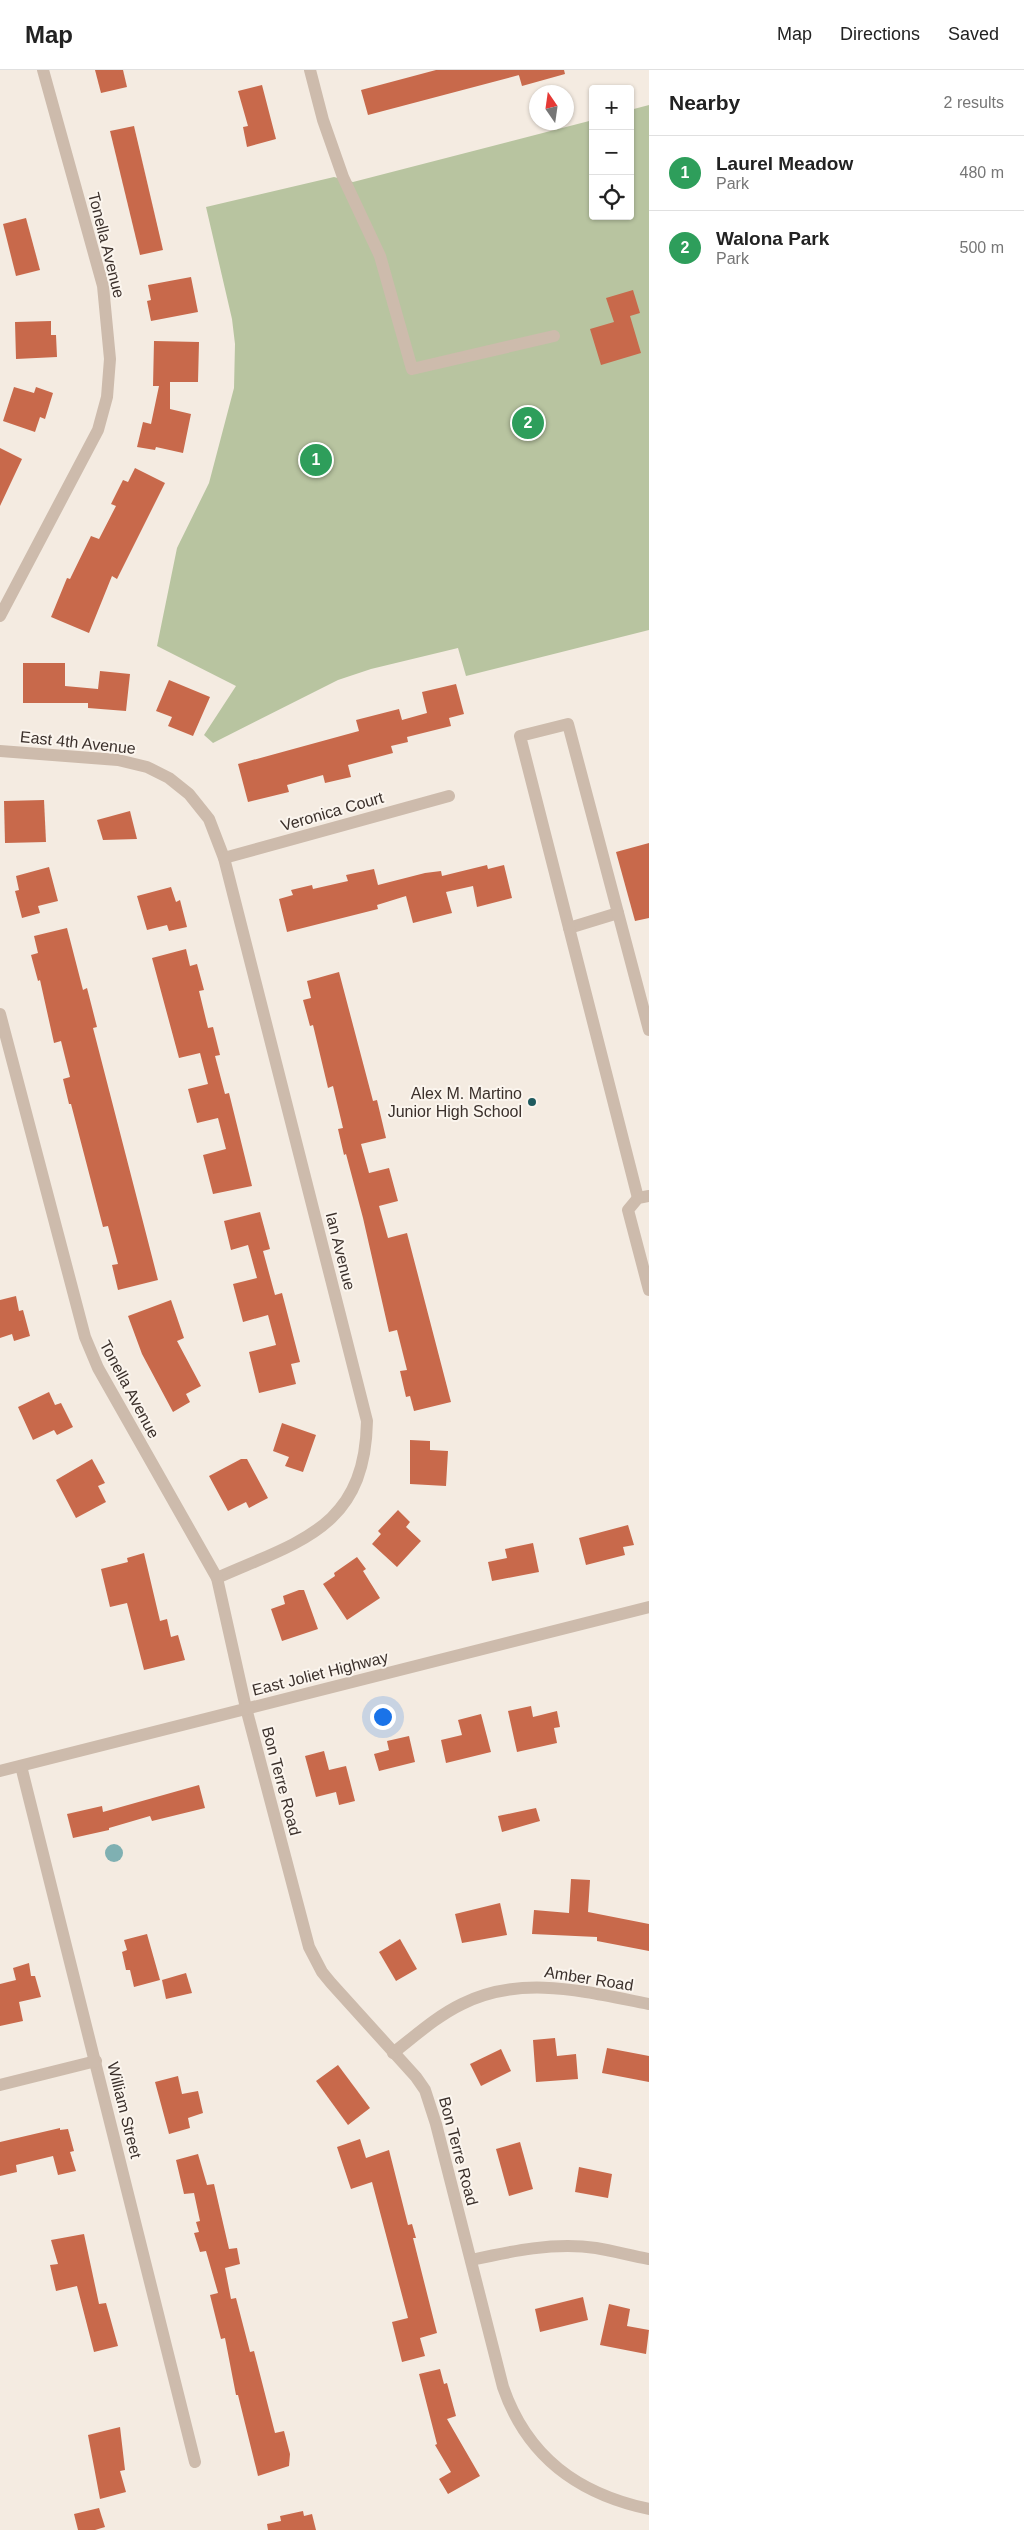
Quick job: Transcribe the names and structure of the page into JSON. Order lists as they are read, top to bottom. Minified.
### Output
{"streets":{"street":["Tonella Avenue","East 4th Avenue","Veronica Court","Ian Avenue","East Joliet Highway","Bon Terre Road","Amber Road","William Street"]},"crossings":[["Tonella Avenue","Ian Avenue"],["Tonella Avenue","East Joliet Highway"],["Tonella Avenue","Bon Terre Road"],["East 4th Avenue","Veronica Court"],["East 4th Avenue","Ian Avenue"],["Veronica Court","Ian Avenue"],["East Joliet Highway","Bon Terre Road"],["East Joliet Highway","William Street"],["Bon Terre Road","Amber Road"]],"places":["Alex M. Martino Junior High School"],"north":"top","page":{"header":"Map","nav":["Map","Directions","Saved"],"heading":["Nearby","2 results"],"map_buttons":["+","−"],"list":[{"mark":"1","name":"Laurel Meadow","note":"Park","value":"480 m"},{"mark":"2","name":"Walona Park","note":"Park","value":"500 m"}],"pins":["2","1"]}}
